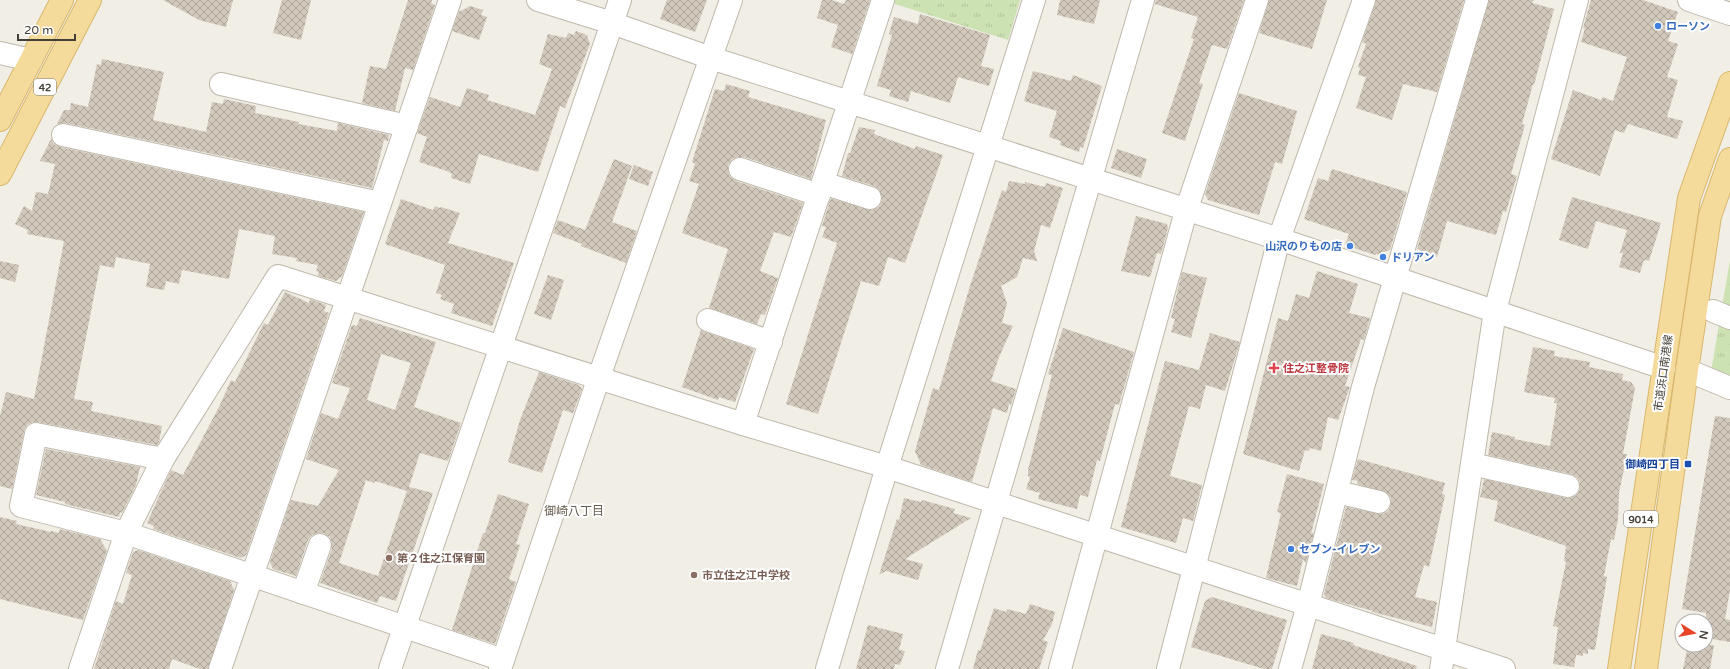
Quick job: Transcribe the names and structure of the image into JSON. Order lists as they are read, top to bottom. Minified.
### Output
{"streets":{"main road":["42","市道浜口南港線","9014"]},"districts":["御崎八丁目"],"places":{"other":["ローソン","山沢のりもの店","ドリアン","セブン-イレブン","第２住之江保育園","市立住之江中学校"],"health":["住之江整骨院"],"transit":["御崎四丁目"]},"scale_bar":"20 m","north":"right"}
